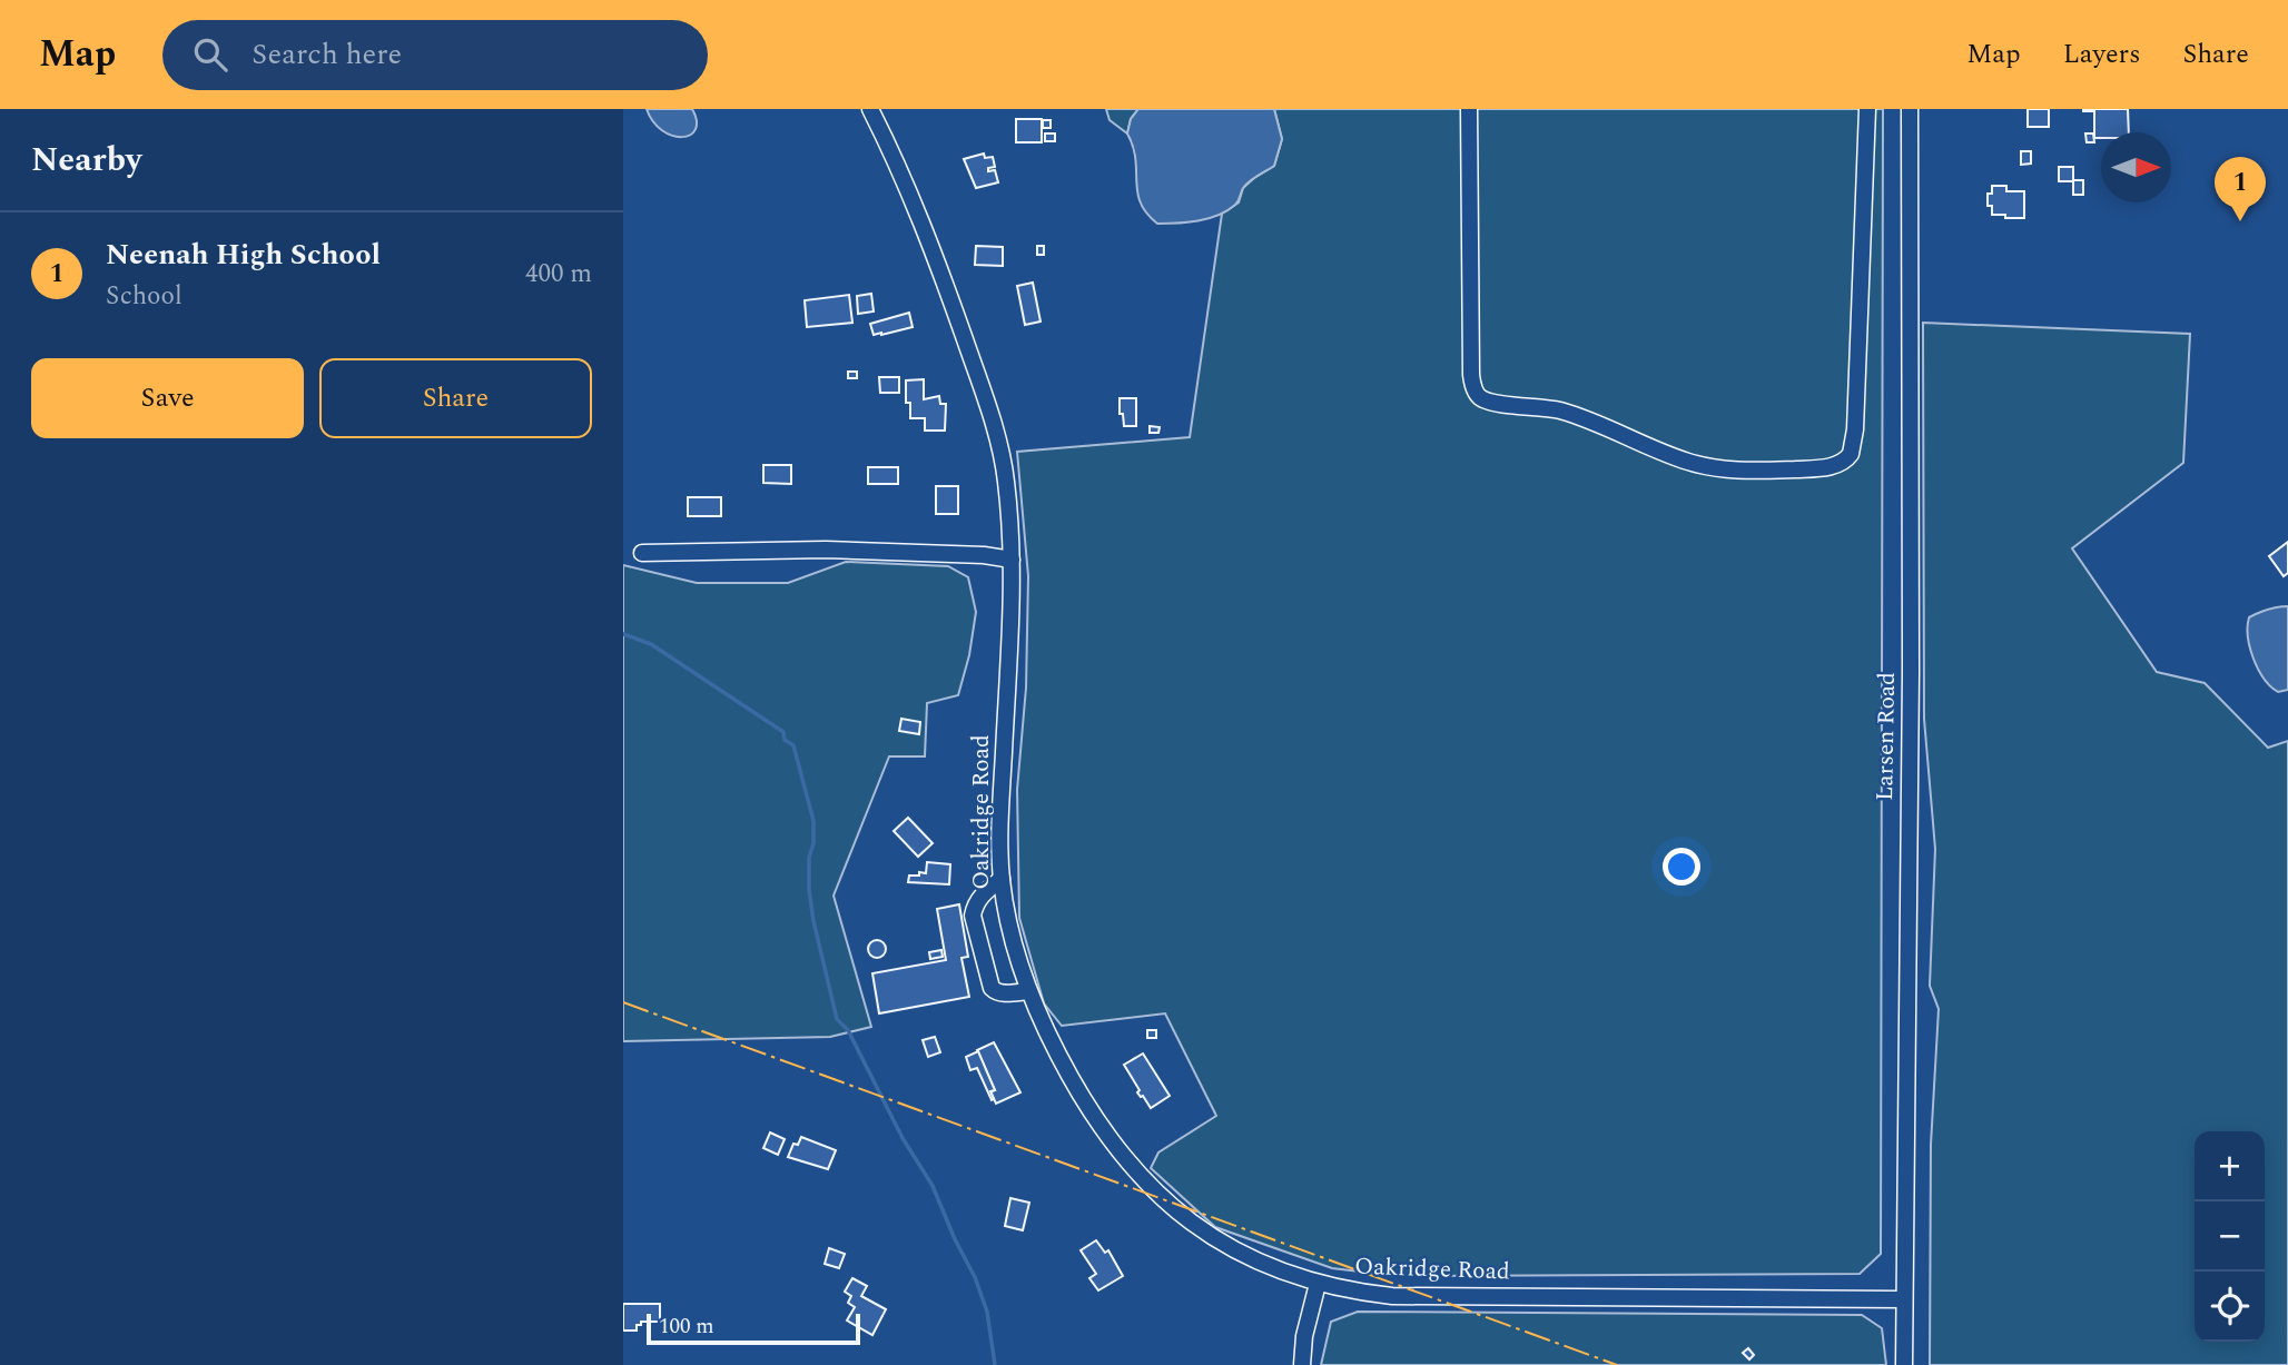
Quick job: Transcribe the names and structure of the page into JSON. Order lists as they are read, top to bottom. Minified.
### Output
{"streets":{"street":["Larsen Road","Oakridge Road"]},"crossings":[["Larsen Road","Oakridge Road"]],"scale_bar":"100 m","north":"right","page":{"header":"Map","search":"Search here","nav":["Map","Layers","Share"],"heading":"Nearby","pins":"1","list":[{"mark":"1","name":"Neenah High School","note":"School","value":"400 m"}],"buttons":["Save","Share"],"map_buttons":["+","−"],"scale":"100 m"}}
